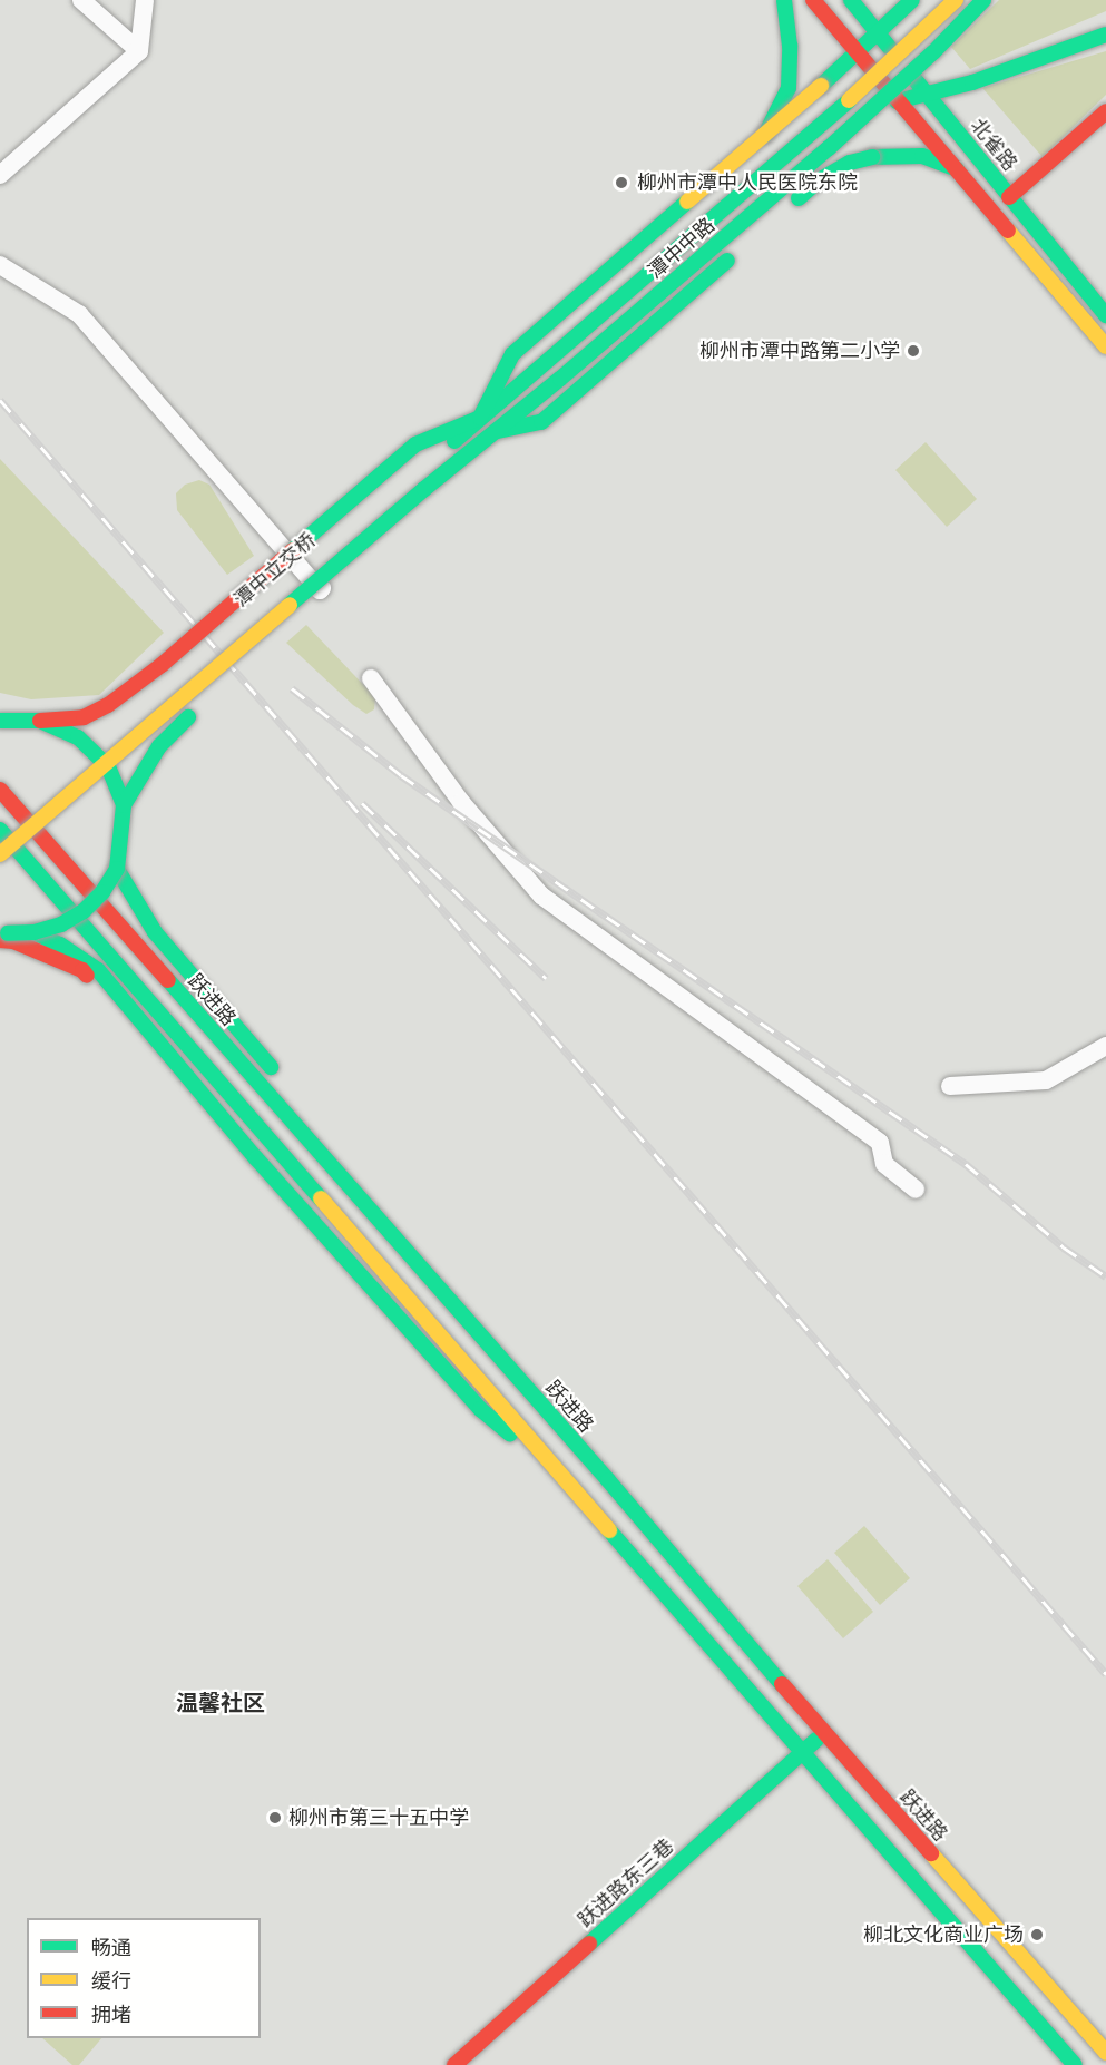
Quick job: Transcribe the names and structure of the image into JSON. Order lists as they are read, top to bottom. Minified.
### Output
{"streets":{"main road":["北雀路","潭中中路","潭中立交桥","跃进路","跃进路东三巷"]},"crossings":[["潭中中路","潭中立交桥"],["跃进路","跃进路东三巷"]],"districts":["温馨社区"],"places":["柳州市潭中人民医院东院","柳州市潭中路第二小学","柳州市第三十五中学","柳北文化商业广场"],"legend":["畅通","缓行","拥堵"]}
